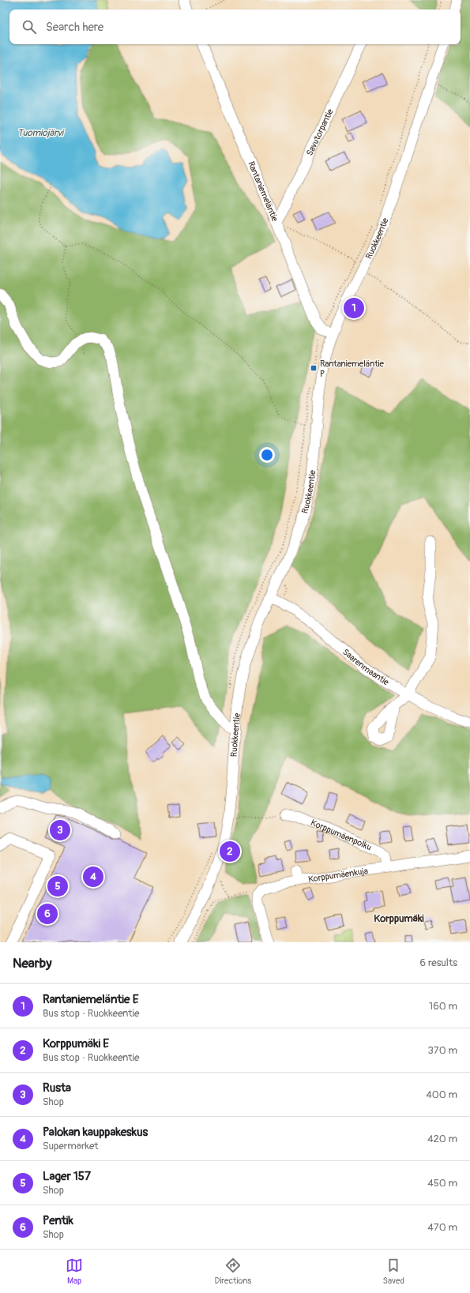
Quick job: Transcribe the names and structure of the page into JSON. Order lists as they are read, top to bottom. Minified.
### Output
{"streets":{"street":["Savutorpantie","Rantaniemeläntie","Ruokkeentie","Saarenmaantie","Korppumäenpolku","Korppumäenkuja"]},"crossings":[["Savutorpantie","Rantaniemeläntie"],["Ruokkeentie","Saarenmaantie"],["Korppumäenpolku","Korppumäenkuja"]],"districts":["Korppumäki"],"water":["Tuomiojärvi"],"places":{"transit":["Rantaniemeläntie P"]},"page":{"search":"Search here","pins":["1","3","2","4","5","6"],"heading":["Nearby","6 results"],"list":[{"mark":"1","name":"Rantaniemeläntie E","note":"Bus stop · Ruokkeentie","value":"160 m"},{"mark":"2","name":"Korppumäki E","note":"Bus stop · Ruokkeentie","value":"370 m"},{"mark":"3","name":"Rusta","note":"Shop","value":"400 m"},{"mark":"4","name":"Palokan kauppakeskus","note":"Supermarket","value":"420 m"},{"mark":"5","name":"Lager 157","note":"Shop","value":"450 m"},{"mark":"6","name":"Pentik","note":"Shop","value":"470 m"}],"nav":["Map","Directions","Saved"]}}
